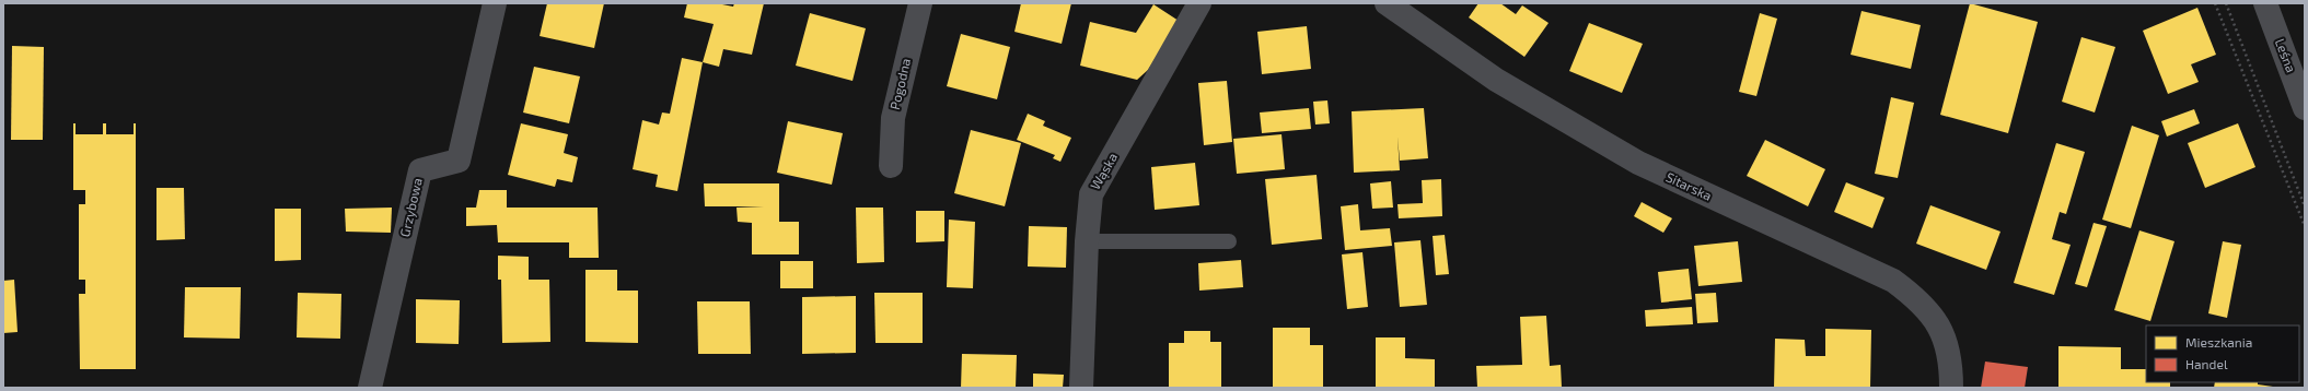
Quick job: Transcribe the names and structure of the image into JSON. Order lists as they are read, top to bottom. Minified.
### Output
{"streets":{"street":["Leśna","Pogodna","Wąska","Sitarska","Grzybowa"]},"legend":["Mieszkania","Handel"]}
